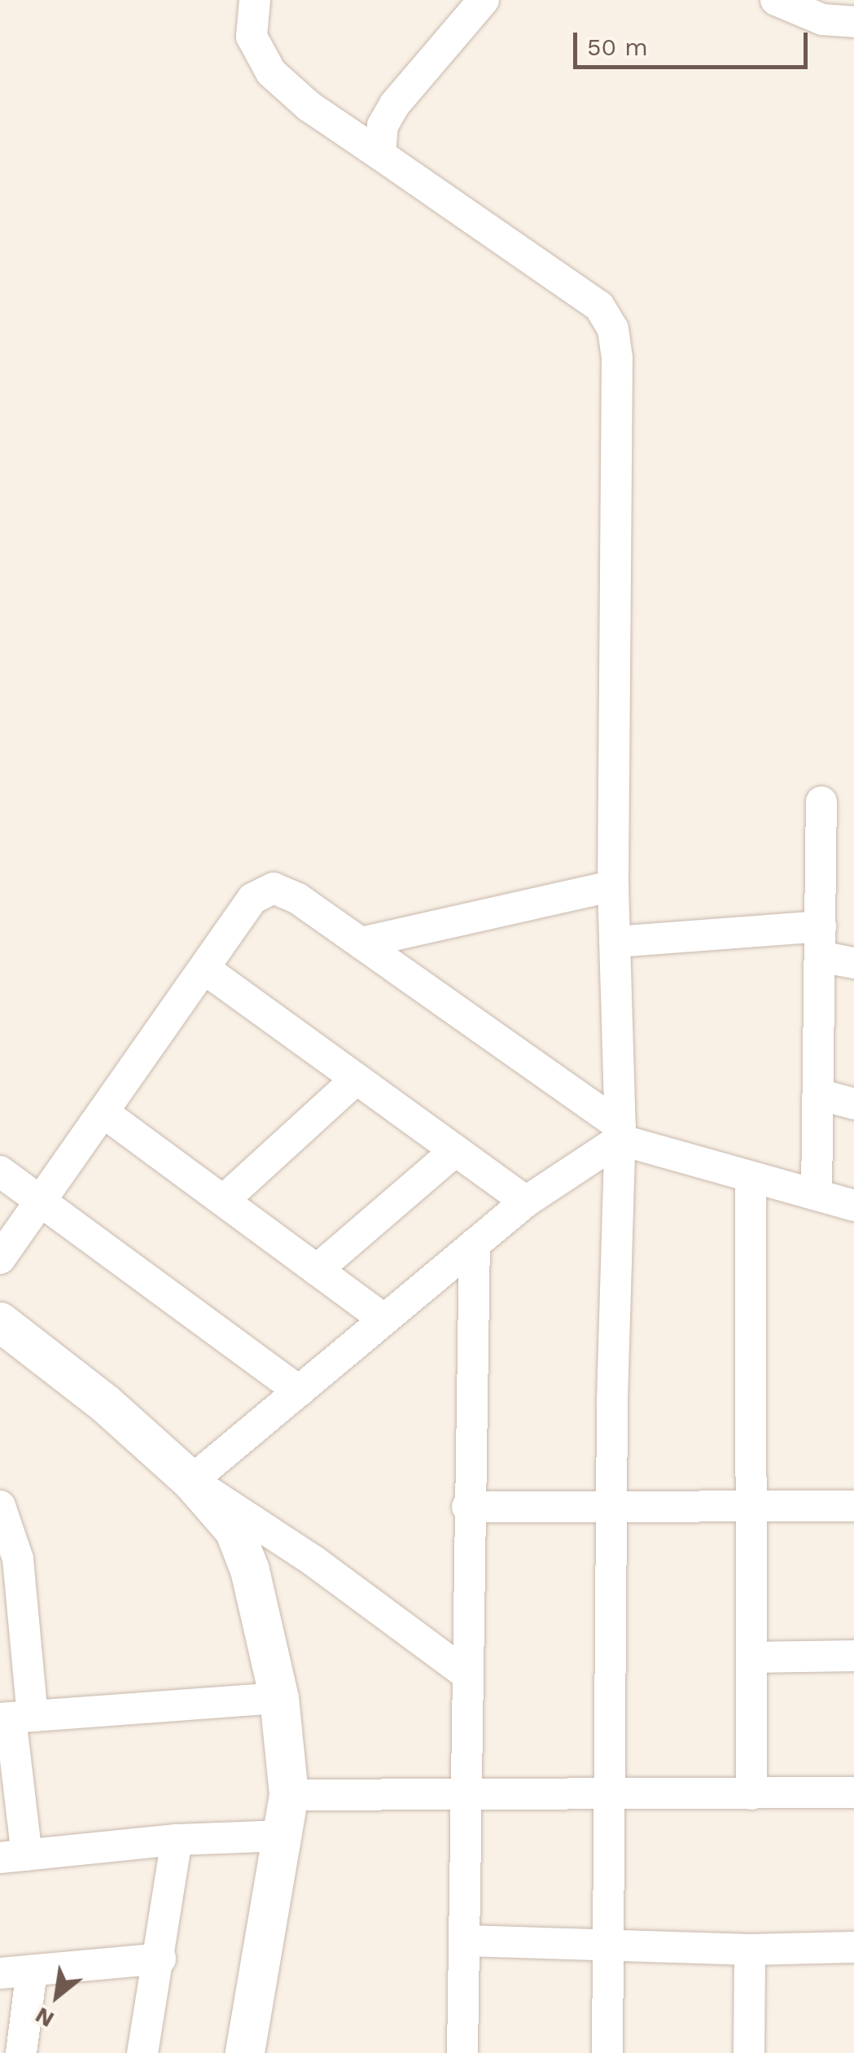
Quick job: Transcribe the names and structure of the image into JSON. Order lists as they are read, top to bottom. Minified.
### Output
{"scale_bar":"50 m","north":"bottom left"}
